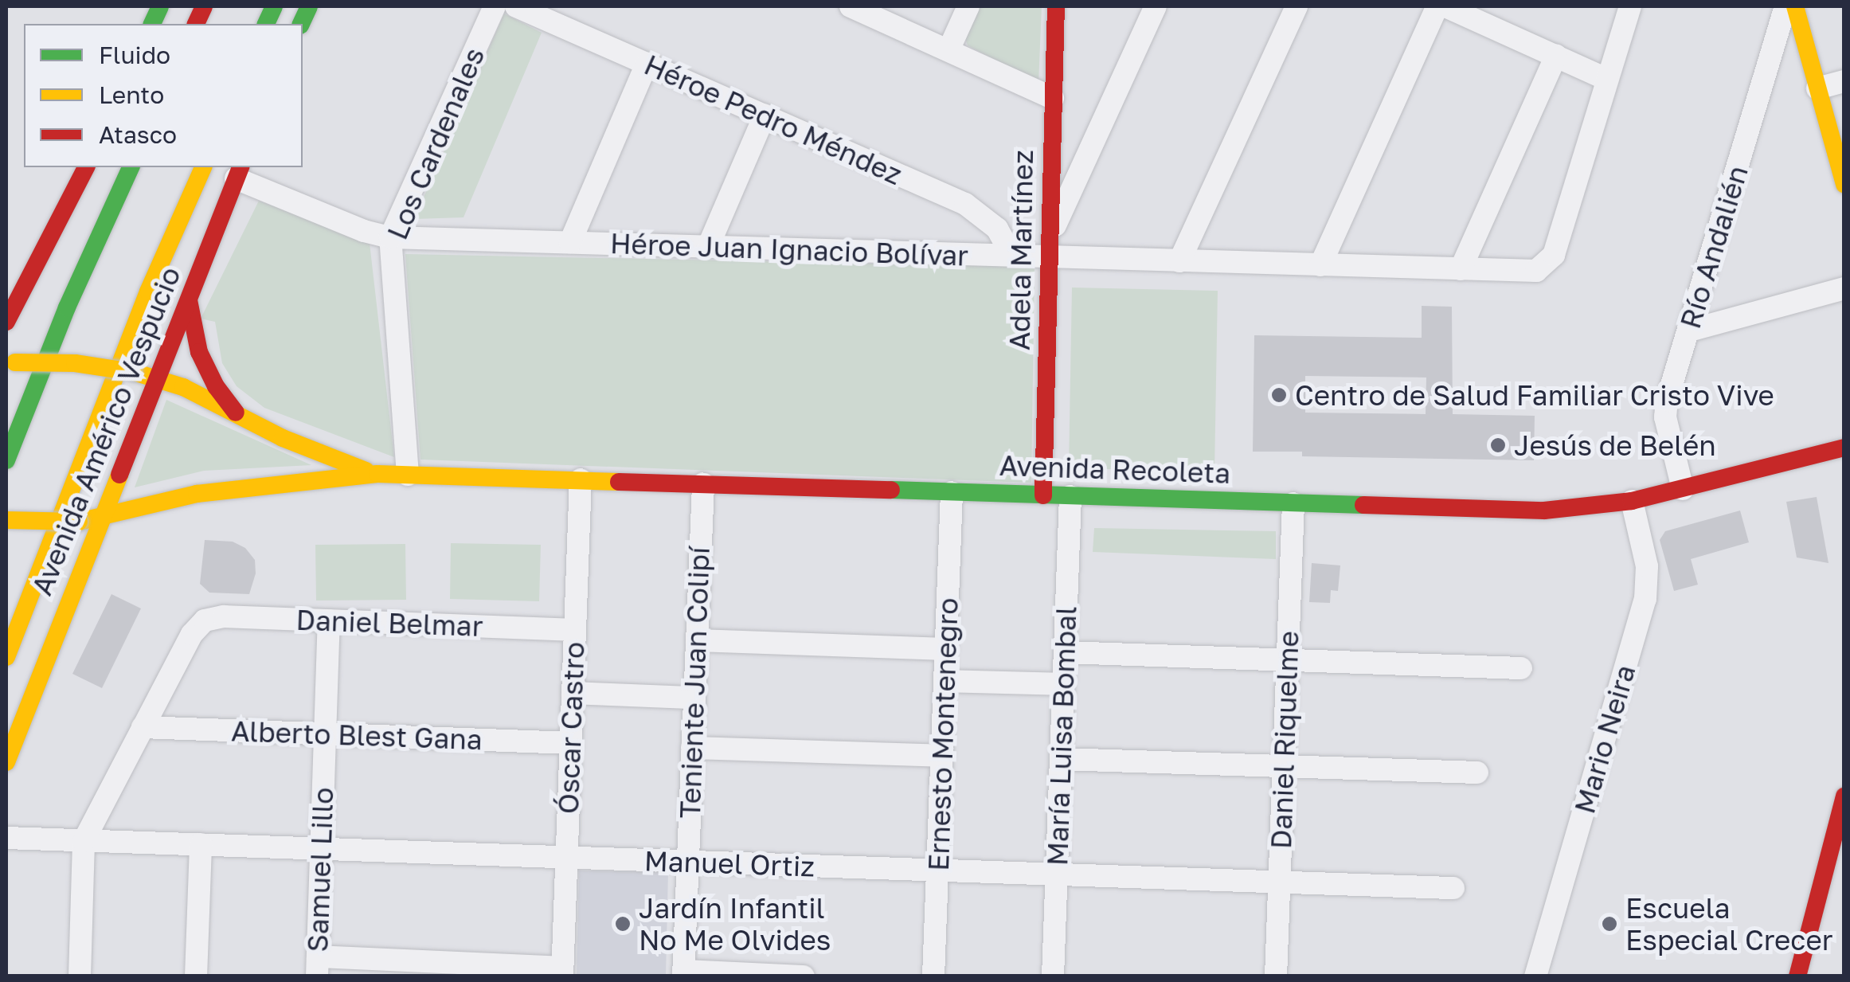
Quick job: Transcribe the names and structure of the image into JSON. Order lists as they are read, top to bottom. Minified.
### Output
{"streets":{"main road":["Adela Martínez","Avenida Américo Vespucio","Avenida Recoleta"],"street":["Héroe Pedro Méndez","Los Cardenales","Río Andalién","Héroe Juan Ignacio Bolívar","Daniel Belmar","Teniente Juan Colipí","Óscar Castro","Ernesto Montenegro","Alberto Blest Gana","María Luisa Bombal","Mario Neira","Daniel Riquelme","Manuel Ortiz","Samuel Lillo"]},"crossings":[["Héroe Pedro Méndez","Héroe Juan Ignacio Bolívar"],["Los Cardenales","Héroe Juan Ignacio Bolívar"],["Los Cardenales","Avenida Recoleta"],["Río Andalién","Avenida Recoleta"],["Héroe Juan Ignacio Bolívar","Adela Martínez"],["Héroe Juan Ignacio Bolívar","Avenida Américo Vespucio"],["Adela Martínez","Avenida Recoleta"],["Avenida Américo Vespucio","Avenida Recoleta"],["Avenida Recoleta","Teniente Juan Colipí"],["Avenida Recoleta","Óscar Castro"],["Avenida Recoleta","Ernesto Montenegro"],["Avenida Recoleta","María Luisa Bombal"],["Avenida Recoleta","Mario Neira"],["Avenida Recoleta","Daniel Riquelme"],["Daniel Belmar","Óscar Castro"],["Daniel Belmar","Alberto Blest Gana"],["Daniel Belmar","Samuel Lillo"],["Teniente Juan Colipí","Manuel Ortiz"],["Óscar Castro","Alberto Blest Gana"],["Óscar Castro","Manuel Ortiz"],["Ernesto Montenegro","Manuel Ortiz"],["Alberto Blest Gana","Samuel Lillo"],["María Luisa Bombal","Manuel Ortiz"],["Daniel Riquelme","Manuel Ortiz"],["Manuel Ortiz","Samuel Lillo"]],"places":["Centro de Salud Familiar Cristo Vive","Jesús de Belén","Jardín Infantil No Me Olvides","Escuela Especial Crecer"],"legend":["Fluido","Lento","Atasco"]}
